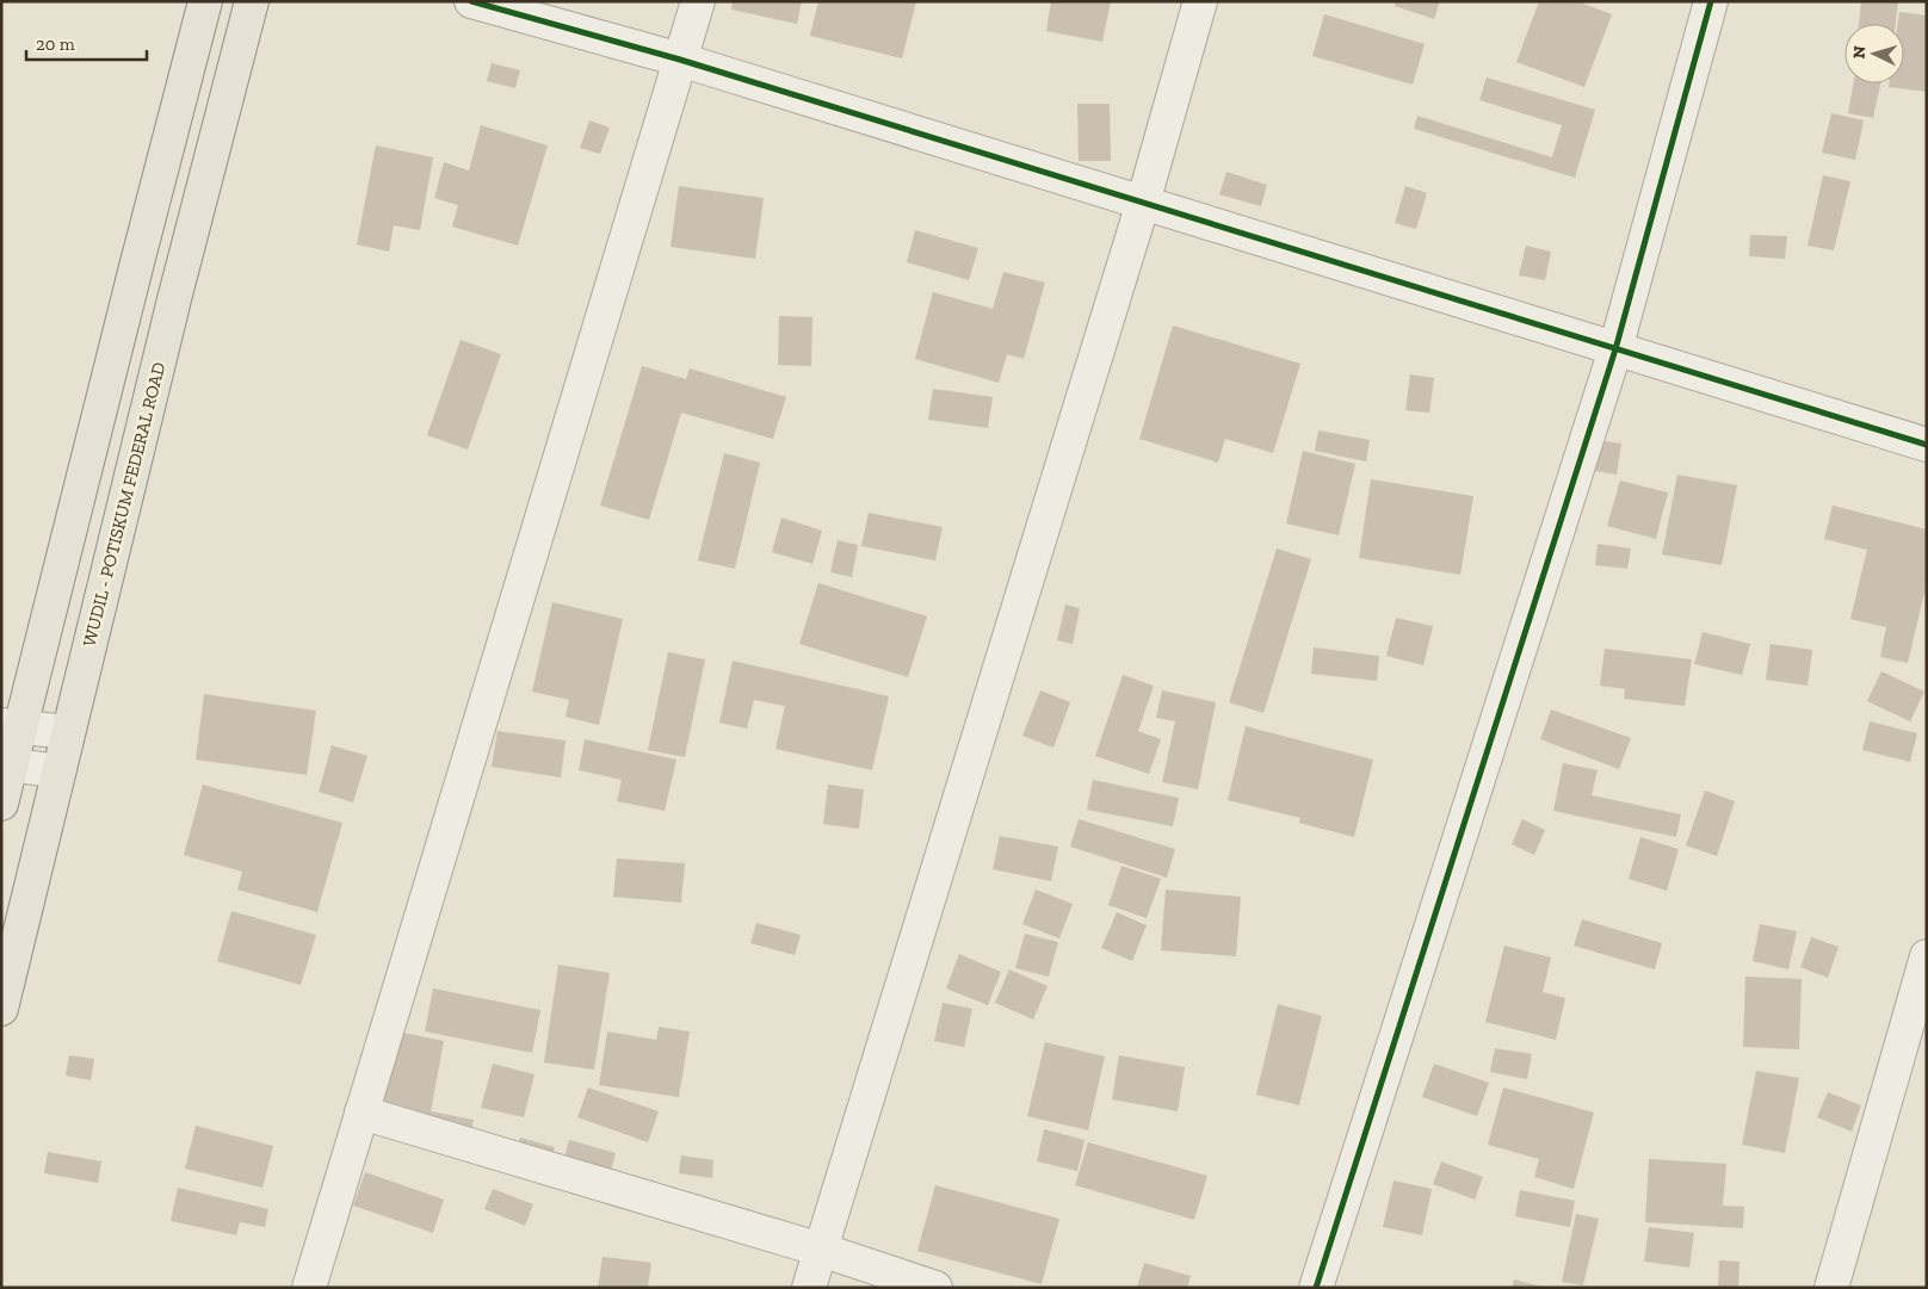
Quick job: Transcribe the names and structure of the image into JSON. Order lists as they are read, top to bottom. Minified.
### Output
{"streets":{"main road":["WUDIL - POTISKUM FEDERAL ROAD"]},"scale_bar":"20 m","north":"left"}
